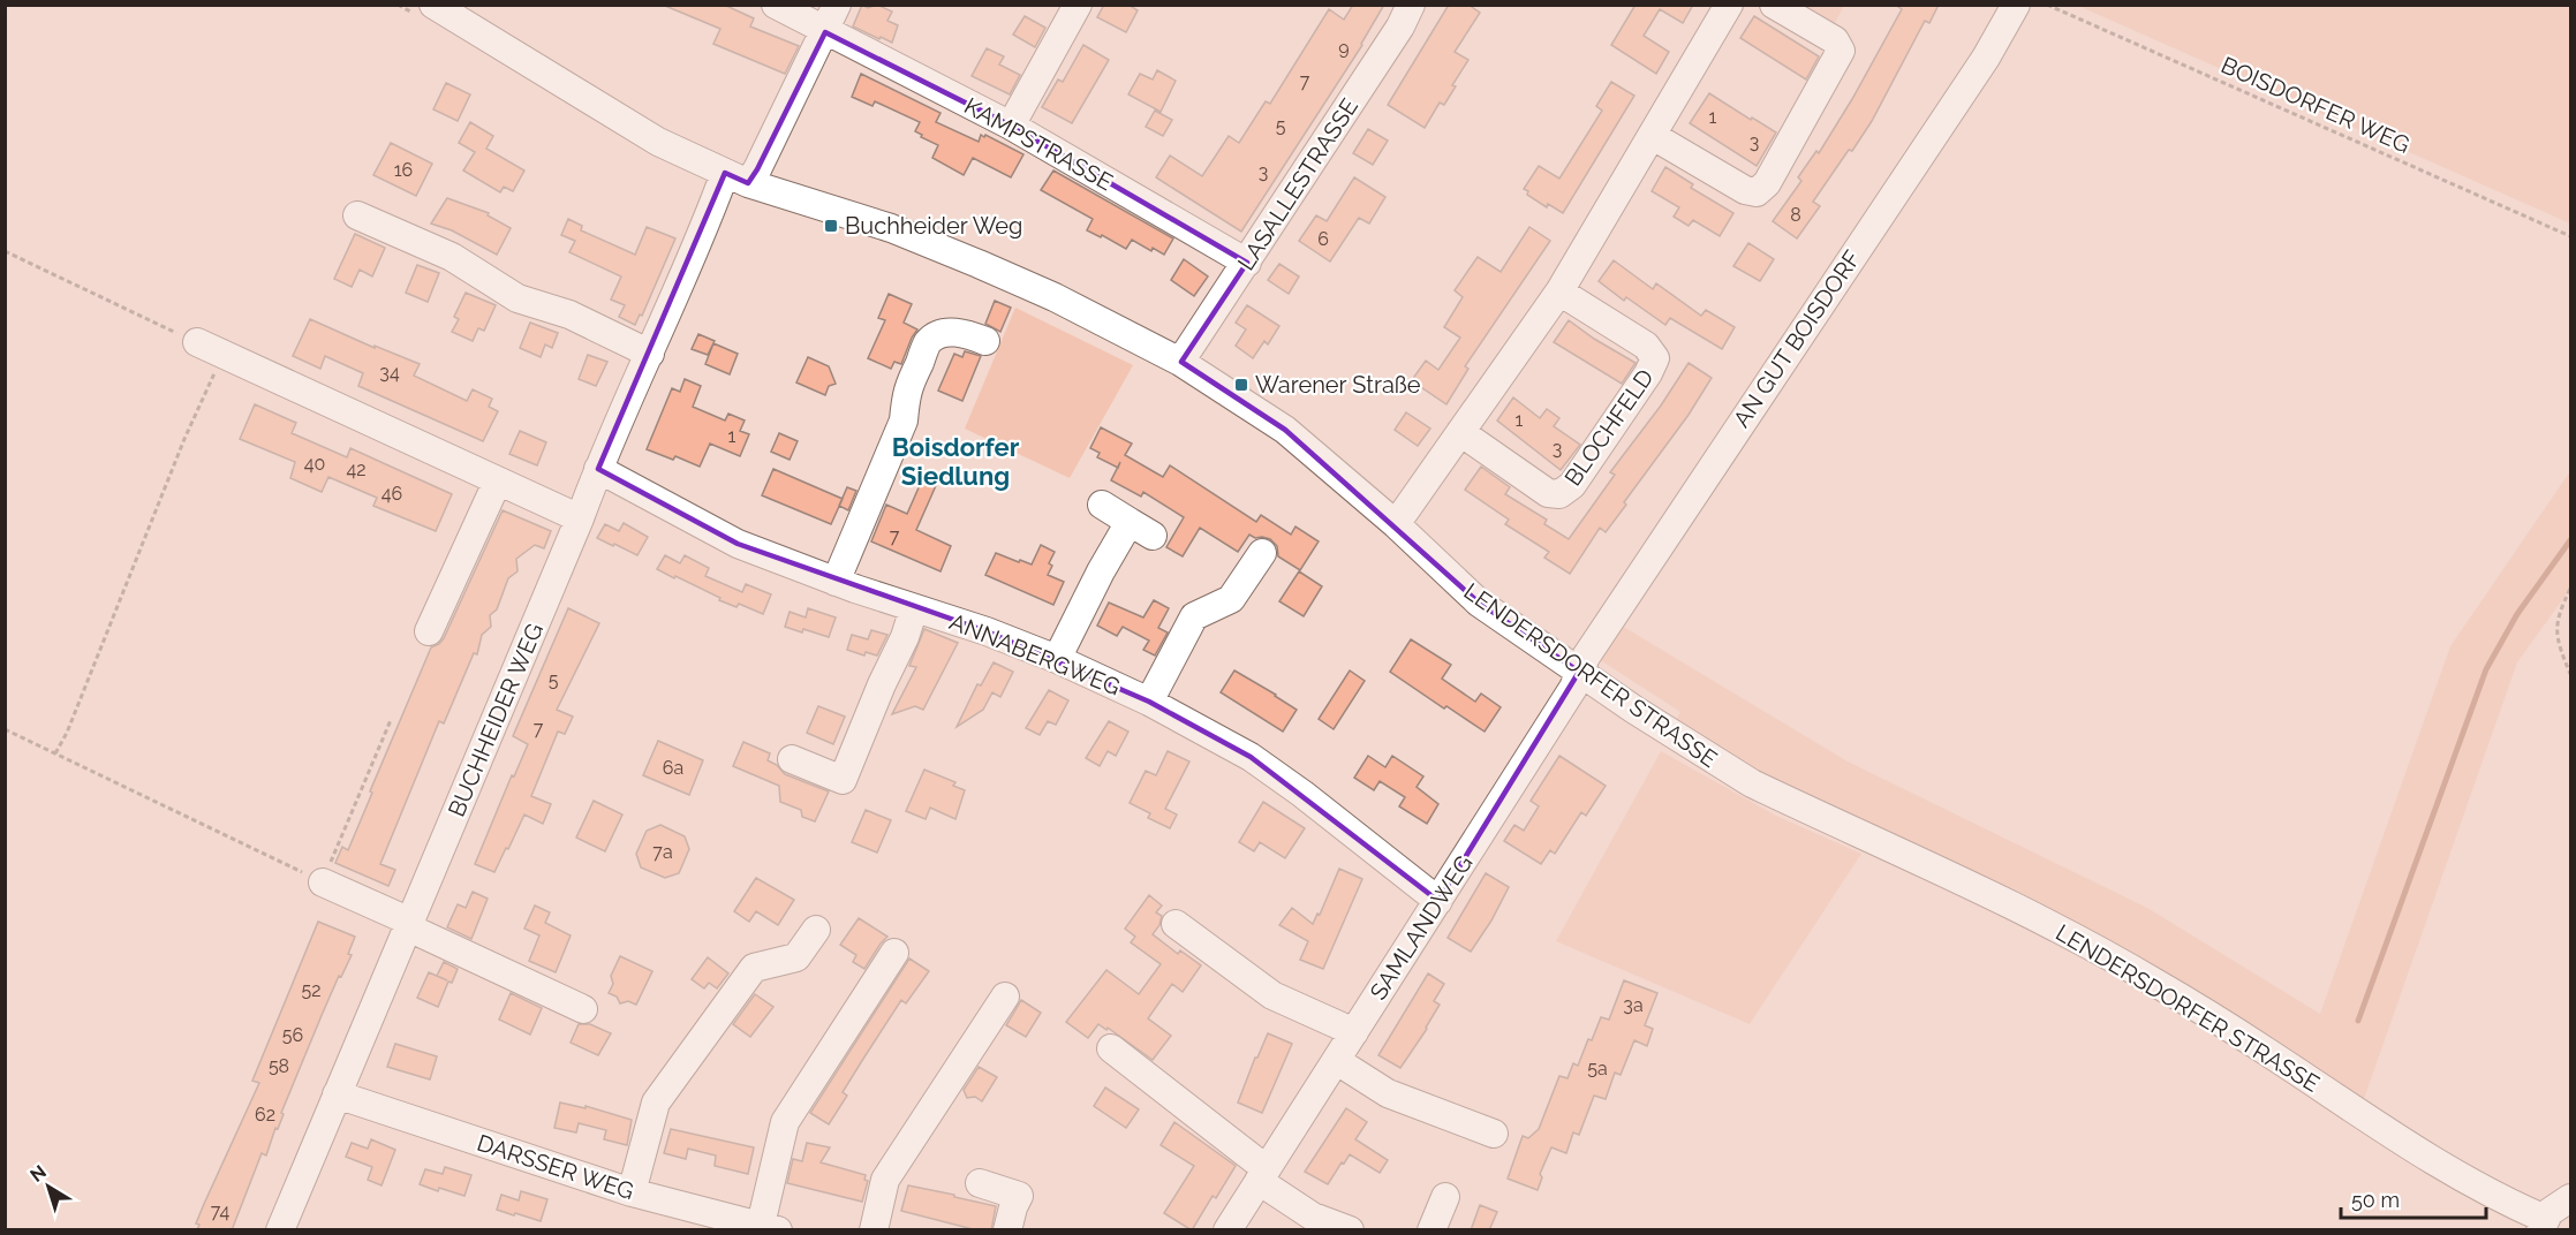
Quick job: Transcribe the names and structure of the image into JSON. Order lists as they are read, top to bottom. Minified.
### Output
{"streets":{"street":["KAMPSTRASSE","LASALLESTRASSE","AN GUT BOISDORF","BLOCHFELD","ANNABERGWEG","LENDERSDORFER STRASSE","BUCHHEIDER WEG","SAMLANDWEG","DARSSER WEG"],"path":["BOISDORFER WEG"]},"crossings":[["KAMPSTRASSE","LASALLESTRASSE"],["KAMPSTRASSE","BUCHHEIDER WEG"],["LASALLESTRASSE","LENDERSDORFER STRASSE"],["AN GUT BOISDORF","LENDERSDORFER STRASSE"],["AN GUT BOISDORF","SAMLANDWEG"],["ANNABERGWEG","BUCHHEIDER WEG"],["ANNABERGWEG","SAMLANDWEG"],["LENDERSDORFER STRASSE","BUCHHEIDER WEG"],["LENDERSDORFER STRASSE","SAMLANDWEG"],["BUCHHEIDER WEG","DARSSER WEG"]],"districts":["Boisdorfer Siedlung"],"places":{"transit":["Buchheider Weg","Warener Straße"]},"house_numbers":["9","7","1","5","3","16","3","8","6","34","1","1","3","40","42","46","7","5","7","6a","7a","52","3a","56","58","5a","62","74"],"scale_bar":"50 m","north":"top left"}
